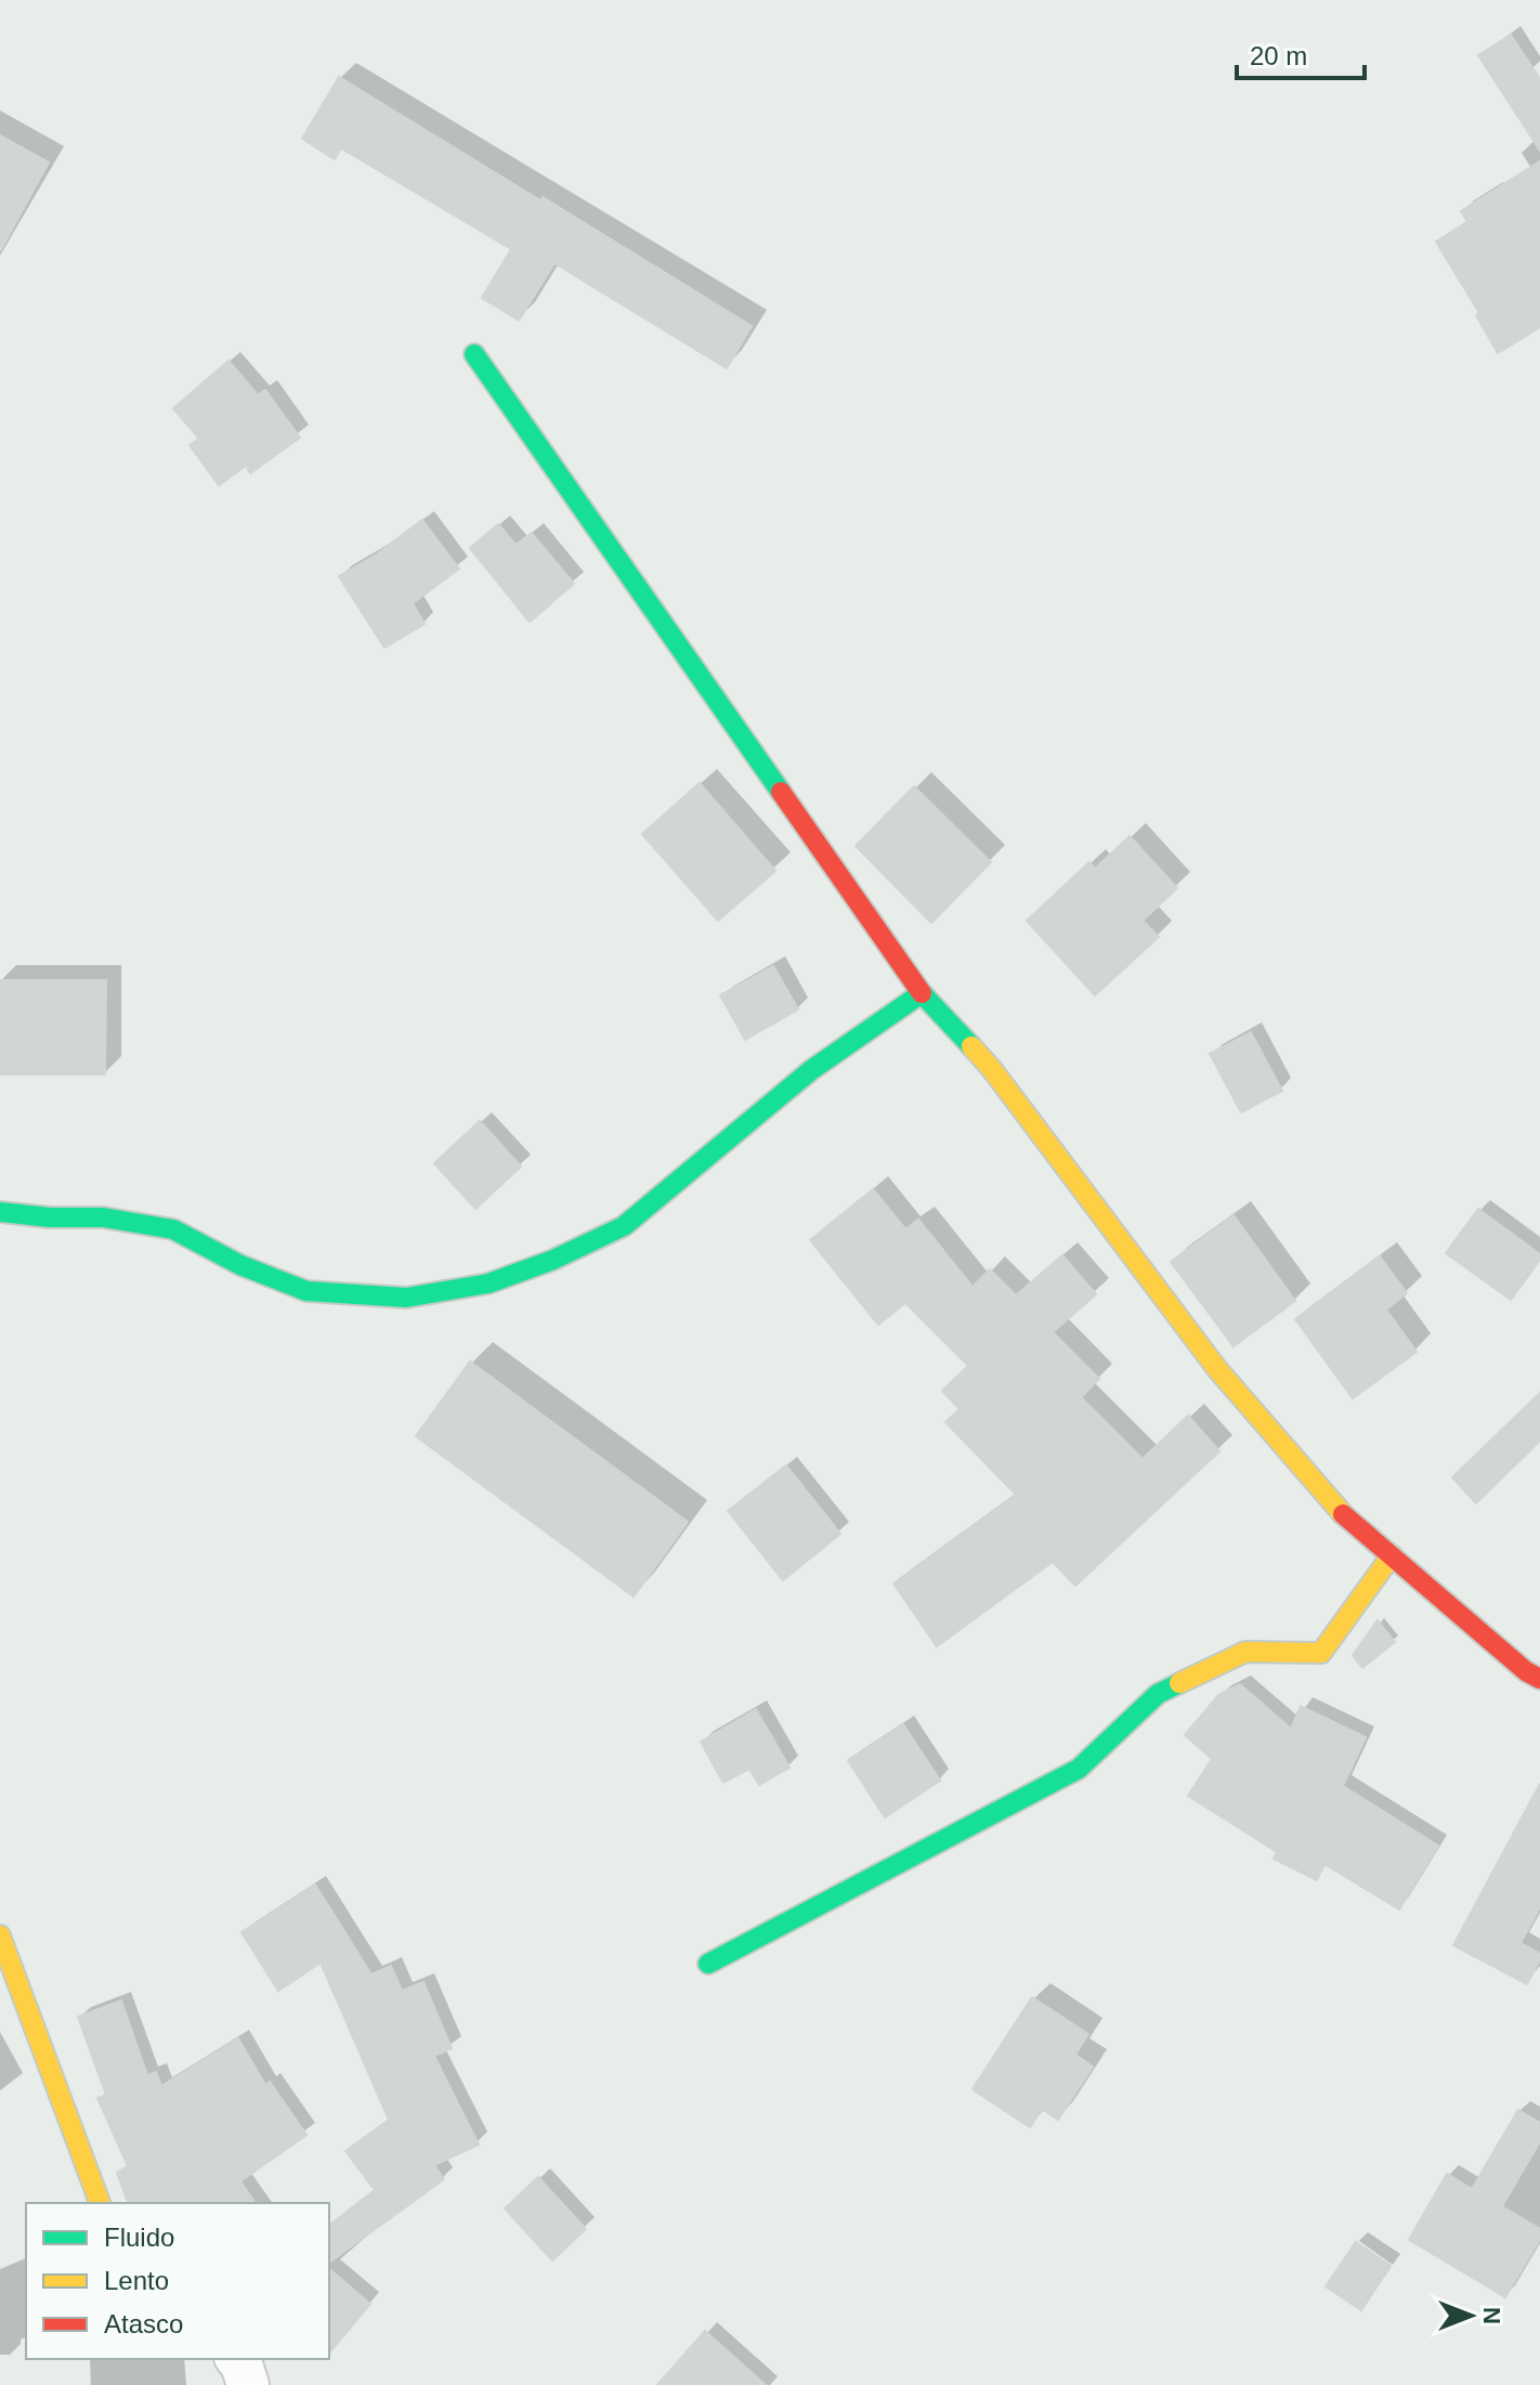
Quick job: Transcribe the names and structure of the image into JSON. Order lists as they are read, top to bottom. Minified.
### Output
{"legend":["Fluido","Lento","Atasco"],"scale_bar":"20 m","north":"right"}
